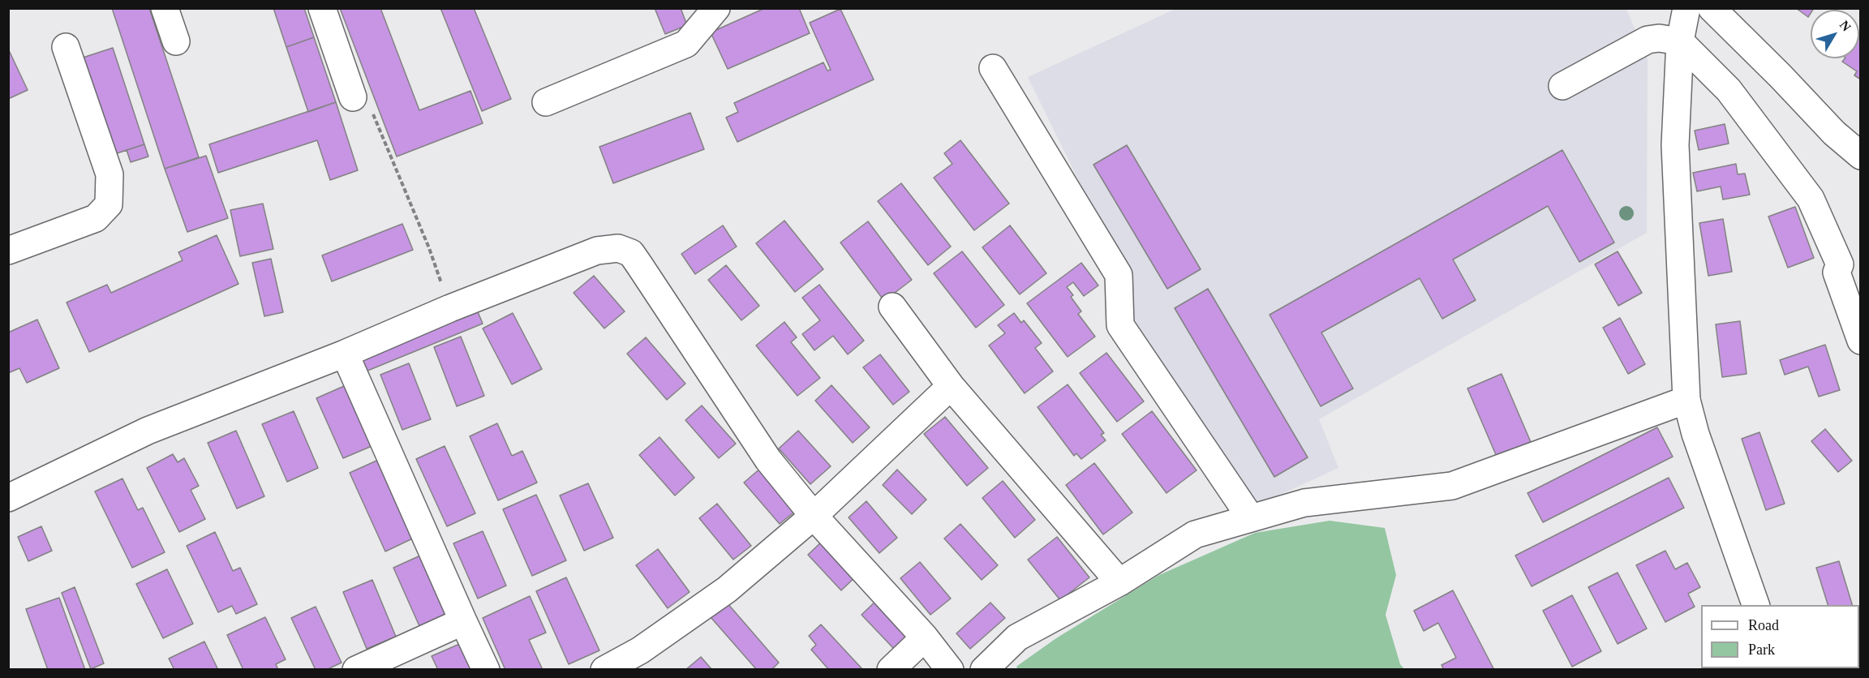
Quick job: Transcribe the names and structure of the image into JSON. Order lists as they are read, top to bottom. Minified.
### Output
{"legend":["Road","Park"],"north":"top right"}
